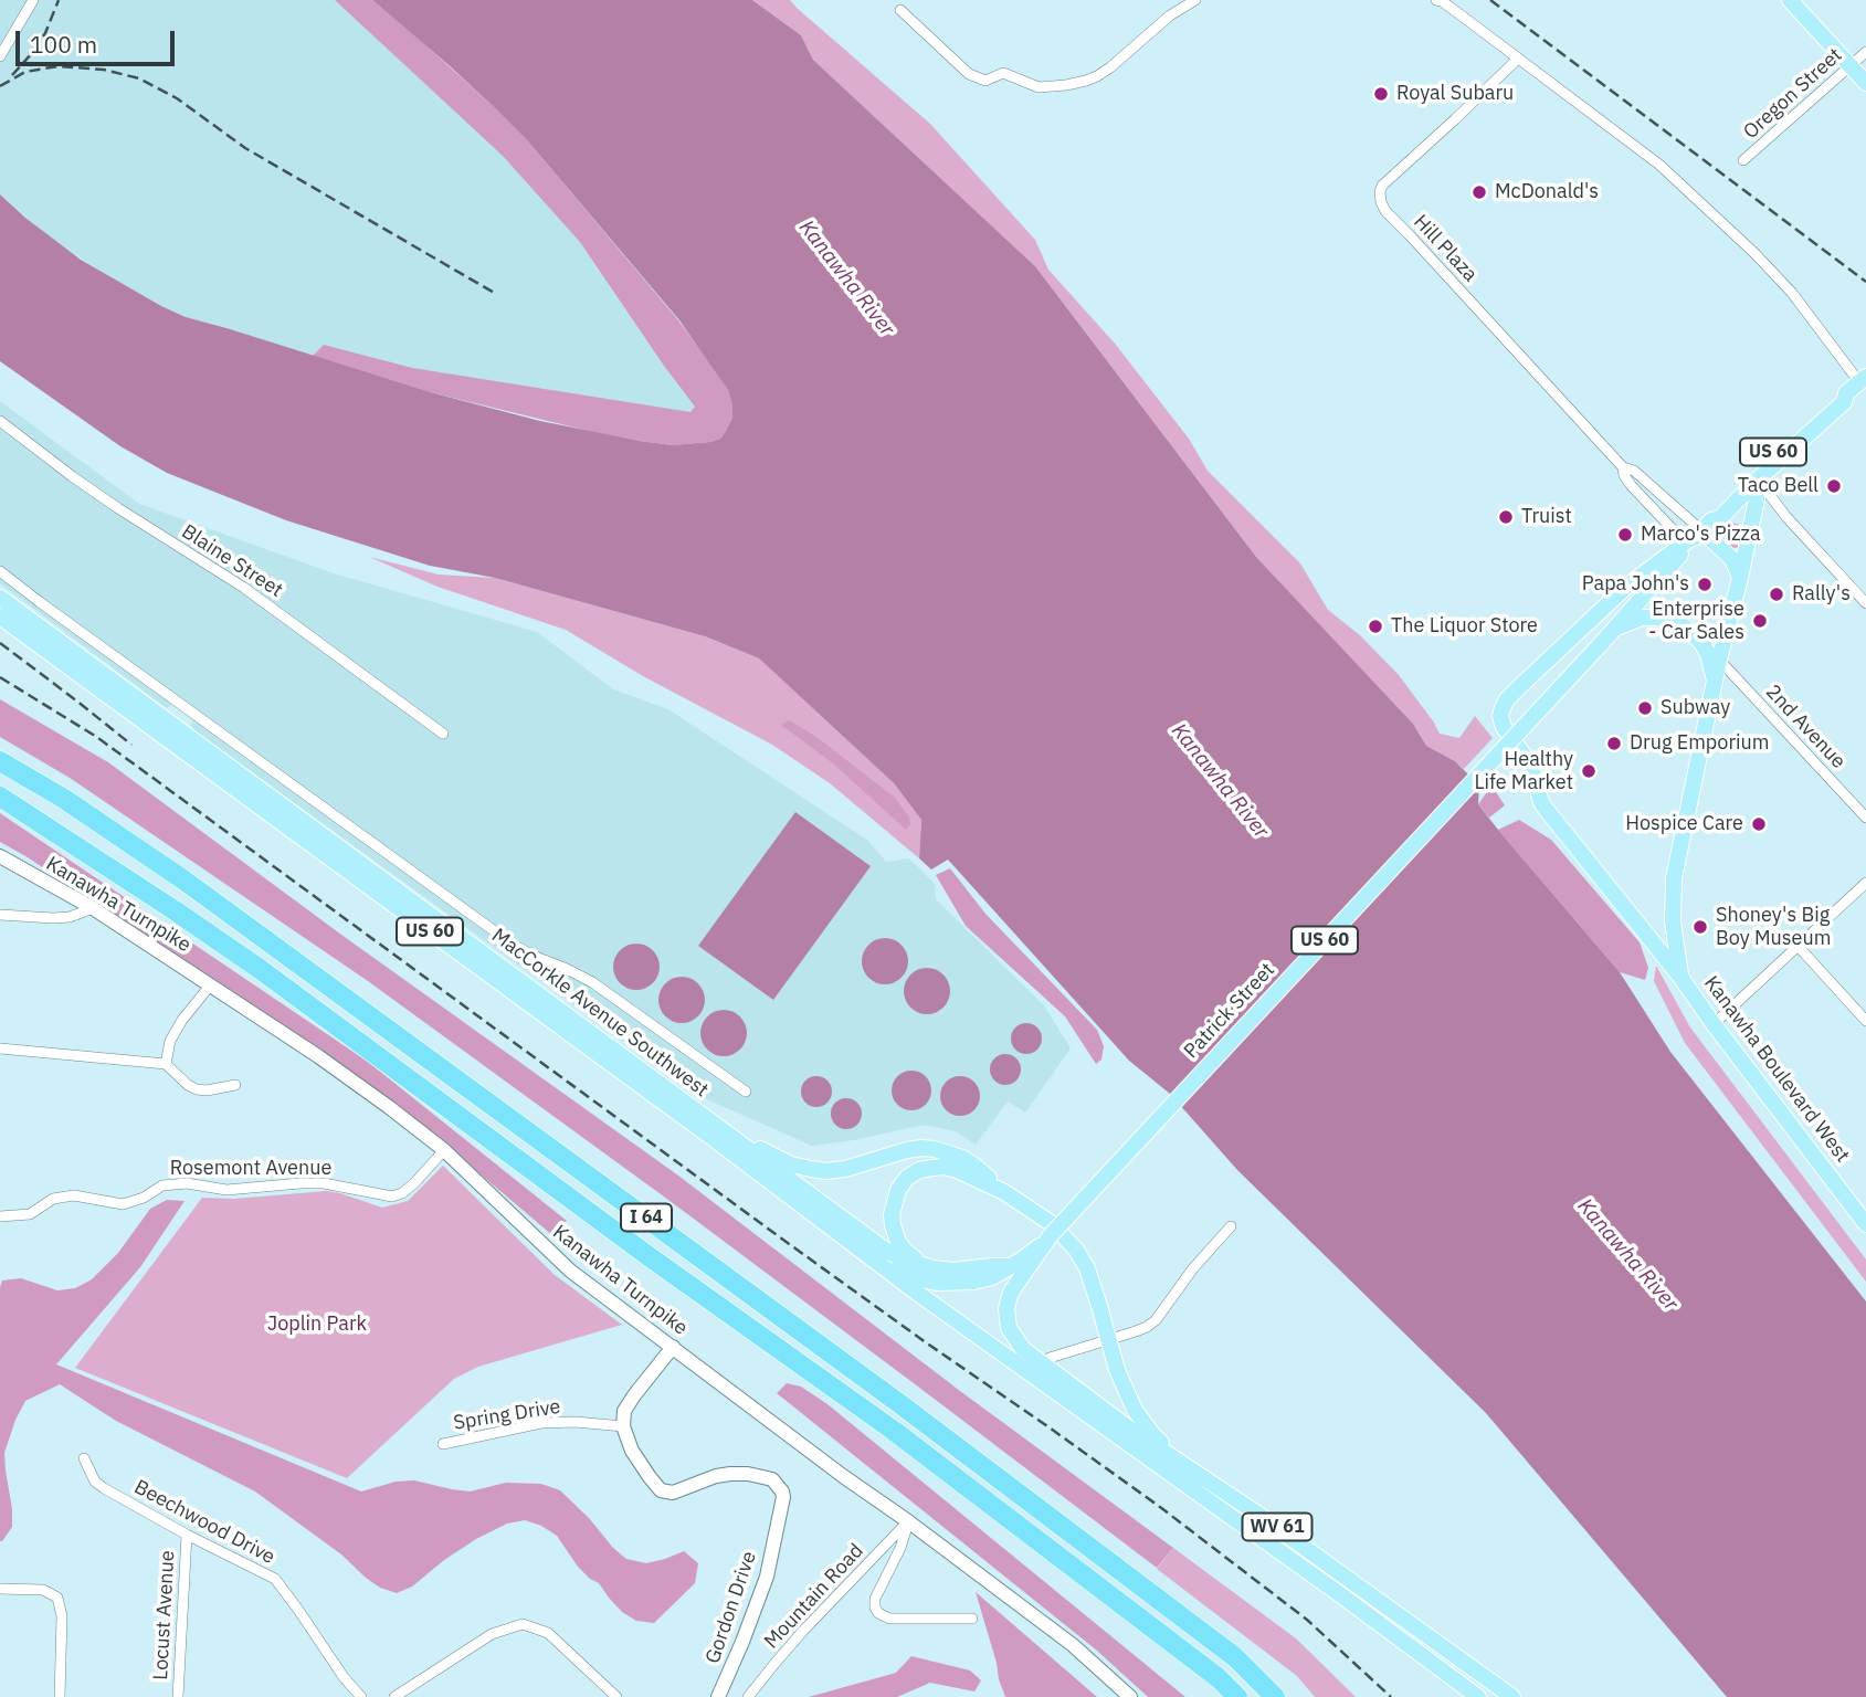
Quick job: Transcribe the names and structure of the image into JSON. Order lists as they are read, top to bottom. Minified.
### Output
{"streets":{"highway":["I 64"],"main road":["US 60","Kanawha Turnpike","Patrick Street","MacCorkle Avenue Southwest","Kanawha Boulevard West","WV 61","Gordon Drive"],"street":["Oregon Street","Hill Plaza","Blaine Street","2nd Avenue","Rosemont Avenue","Spring Drive","Beechwood Drive","Mountain Road","Locust Avenue"]},"crossings":[["Hill Plaza","US 60"],["Hill Plaza","Patrick Street"],["Hill Plaza","Kanawha Boulevard West"],["US 60","Kanawha Boulevard West"],["2nd Avenue","Kanawha Boulevard West"],["Kanawha Turnpike","Rosemont Avenue"],["Kanawha Turnpike","Mountain Road"],["Patrick Street","MacCorkle Avenue Southwest"],["Patrick Street","Kanawha Boulevard West"],["Spring Drive","Gordon Drive"],["Beechwood Drive","Locust Avenue"]],"water":["Kanawha River"],"parks":["Joplin Park"],"places":["Royal Subaru","McDonald's","Taco Bell","Truist","Marco's Pizza","Papa John's","Rally's","Enterprise - Car Sales","The Liquor Store","Subway","Drug Emporium","Healthy Life Market","Hospice Care","Shoney's Big Boy Museum"],"scale_bar":"100 m"}
